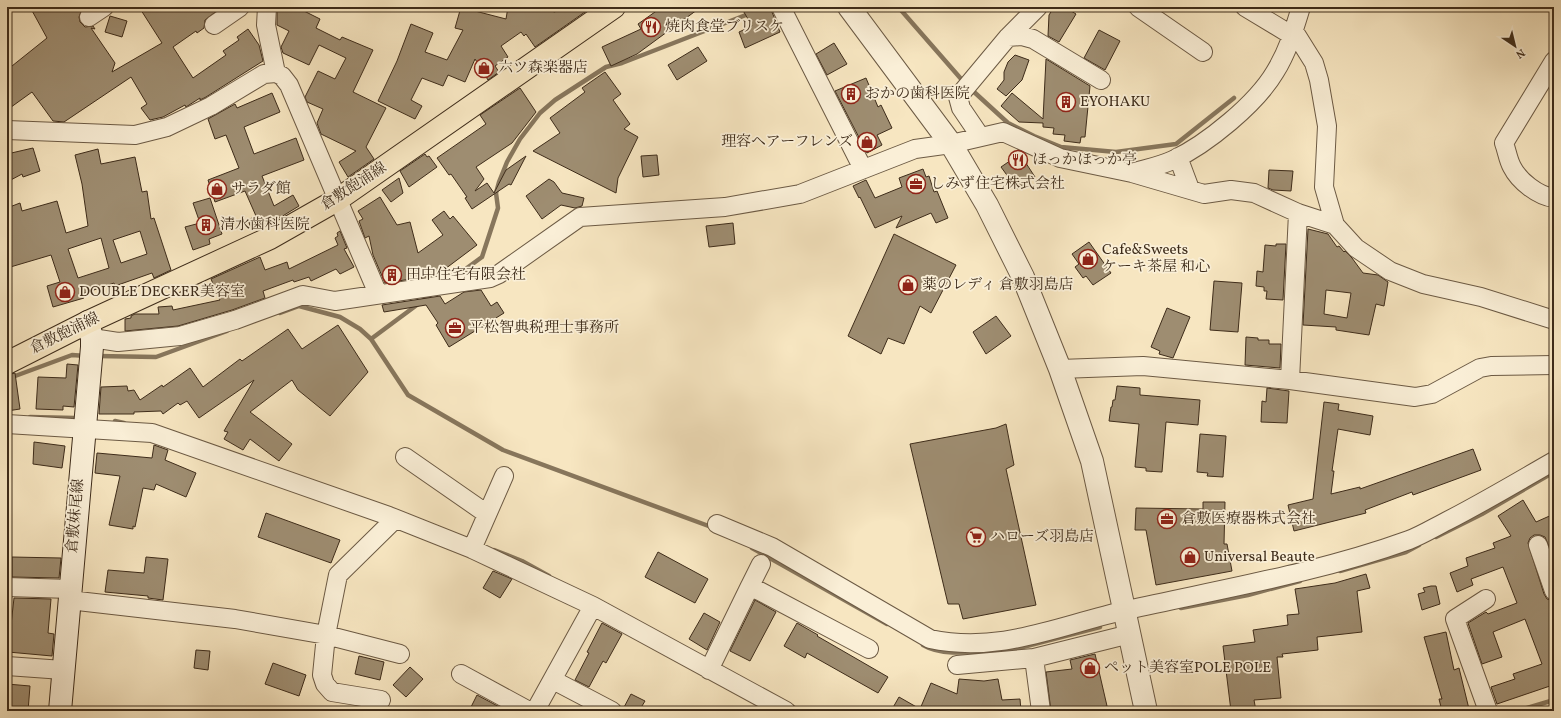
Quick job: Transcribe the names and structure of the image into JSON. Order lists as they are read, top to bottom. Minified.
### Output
{"streets":{"main road":["倉敷飽浦線"],"street":["倉敷妹尾線"]},"crossings":[["倉敷飽浦線","倉敷妹尾線"]],"places":{"restaurant":["焼肉食堂ブリスケ","ほっかほっか亭"],"shop":["六ツ森楽器店","理容ヘアーフレンズ","サラダ館","Cafe&Sweets ケーキ茶屋 和心","薬のレディ 倉敷羽島店","DOUBLE DECKER美容室","Universal Beaute","ペット美容室POLE POLE"],"building":["おかの歯科医院","EYOHAKU","清水歯科医院","田中住宅有限会社"],"office":["しみず住宅株式会社","平松智典税理士事務所","倉敷医療器株式会社"],"supermarket":["ハローズ羽島店"]},"north":"bottom right"}
